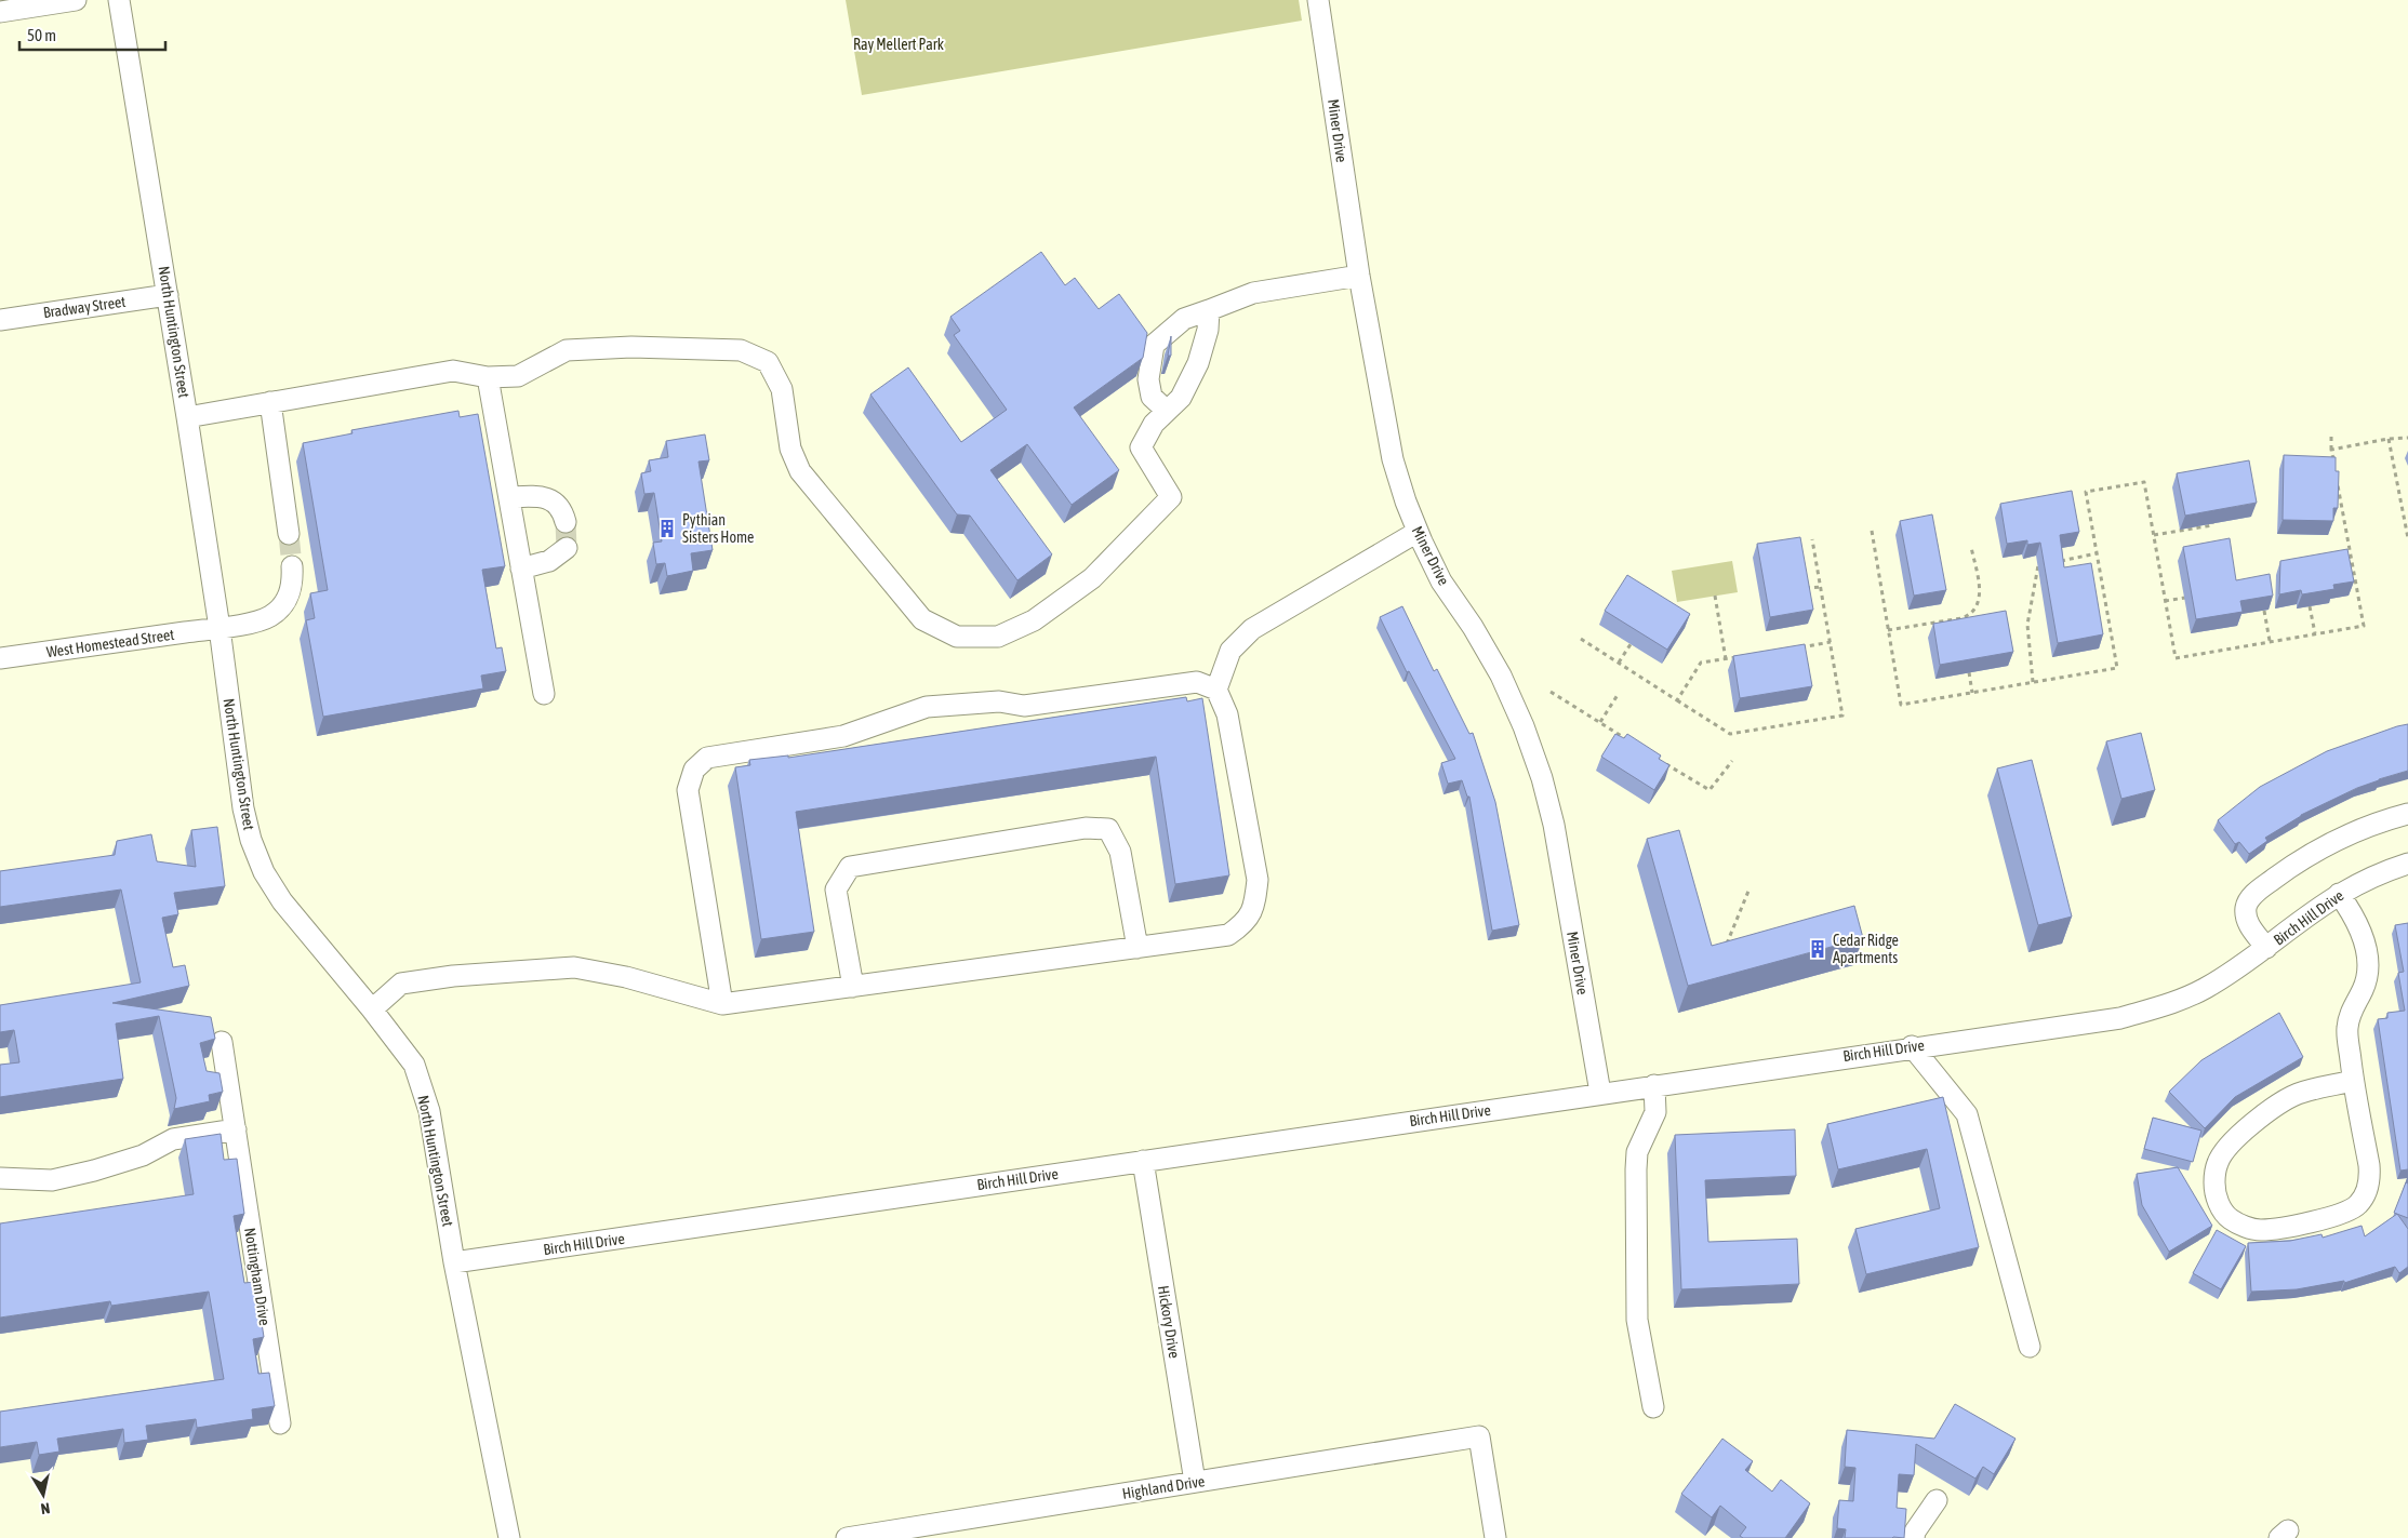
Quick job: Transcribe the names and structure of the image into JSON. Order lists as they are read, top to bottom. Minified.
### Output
{"streets":{"street":["Miner Drive","Bradway Street","North Huntington Street","West Homestead Street","Birch Hill Drive","Nottingham Drive","Hickory Drive","Highland Drive"]},"crossings":[["Miner Drive","Birch Hill Drive"],["Bradway Street","North Huntington Street"],["North Huntington Street","West Homestead Street"],["North Huntington Street","Birch Hill Drive"],["Birch Hill Drive","Hickory Drive"],["Hickory Drive","Highland Drive"]],"parks":["Ray Mellert Park"],"places":{"building":["Pythian Sisters Home","Cedar Ridge Apartments"]},"scale_bar":"50 m","north":"bottom"}
